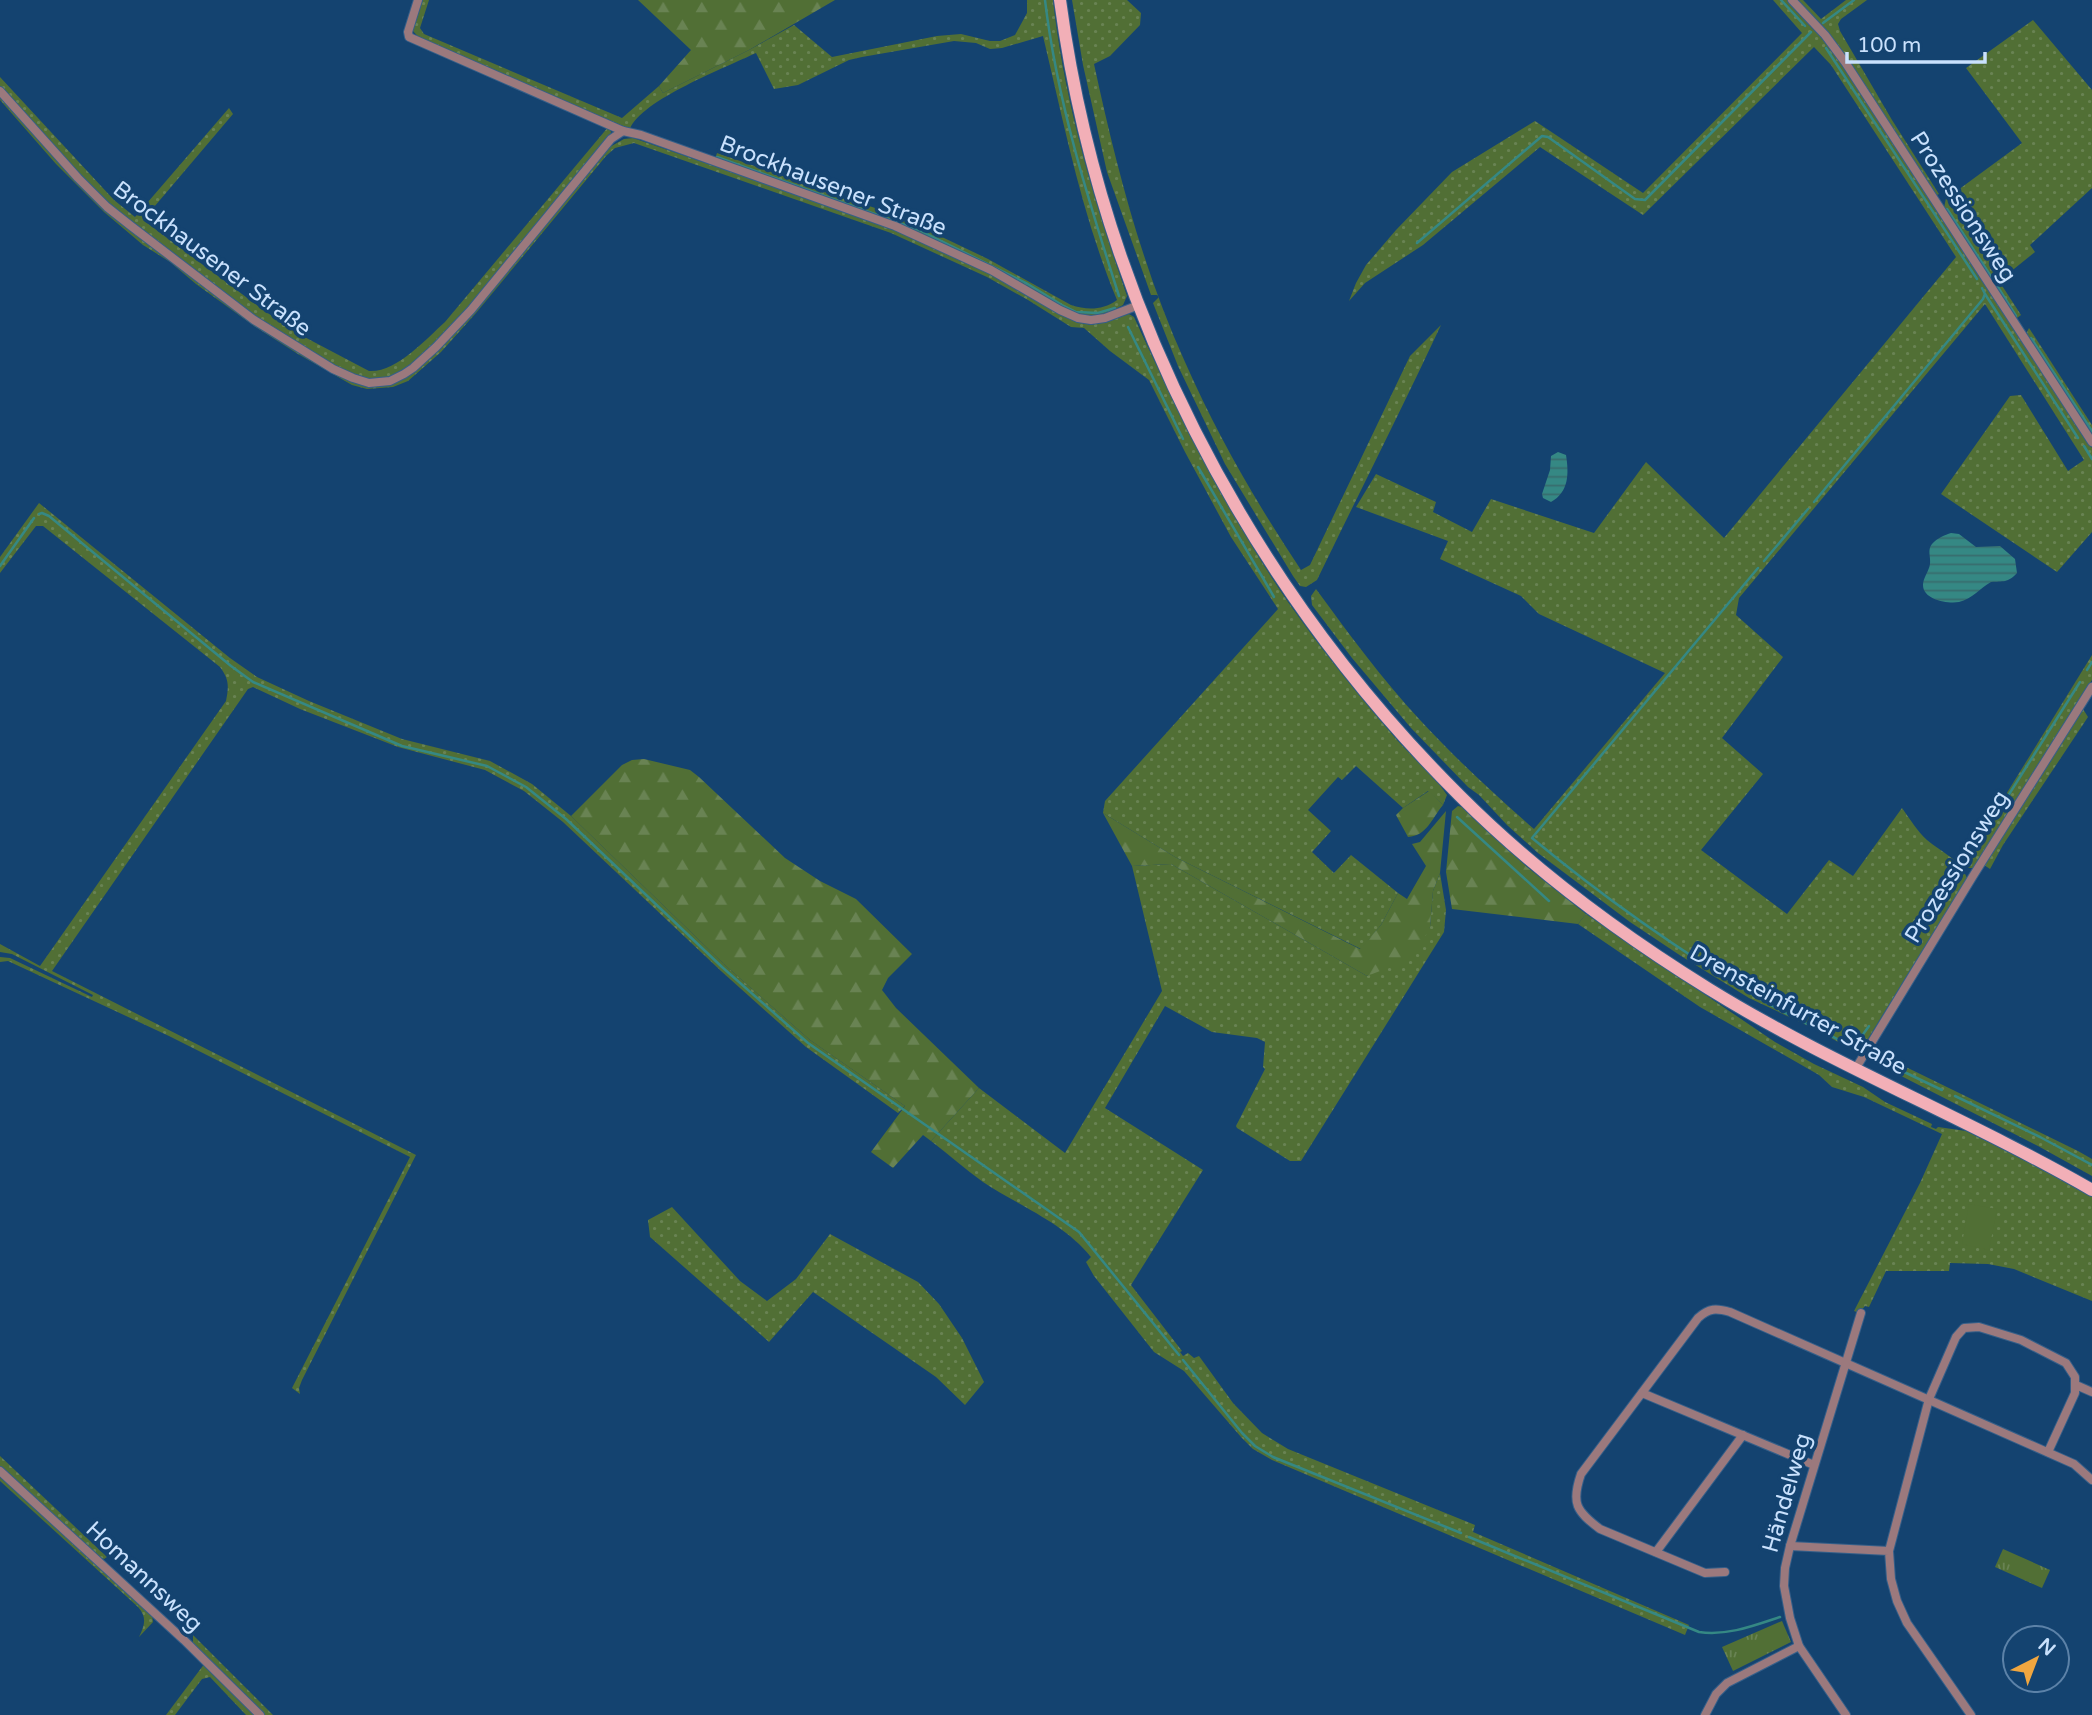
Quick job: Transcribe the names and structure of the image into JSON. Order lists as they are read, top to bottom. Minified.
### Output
{"streets":{"main road":["Drensteinfurter Straße"],"street":["Brockhausener Straße","Prozessionsweg","Händelweg","Homannsweg"]},"crossings":[["Brockhausener Straße","Drensteinfurter Straße"],["Prozessionsweg","Drensteinfurter Straße"]],"scale_bar":"100 m","north":"top right"}
